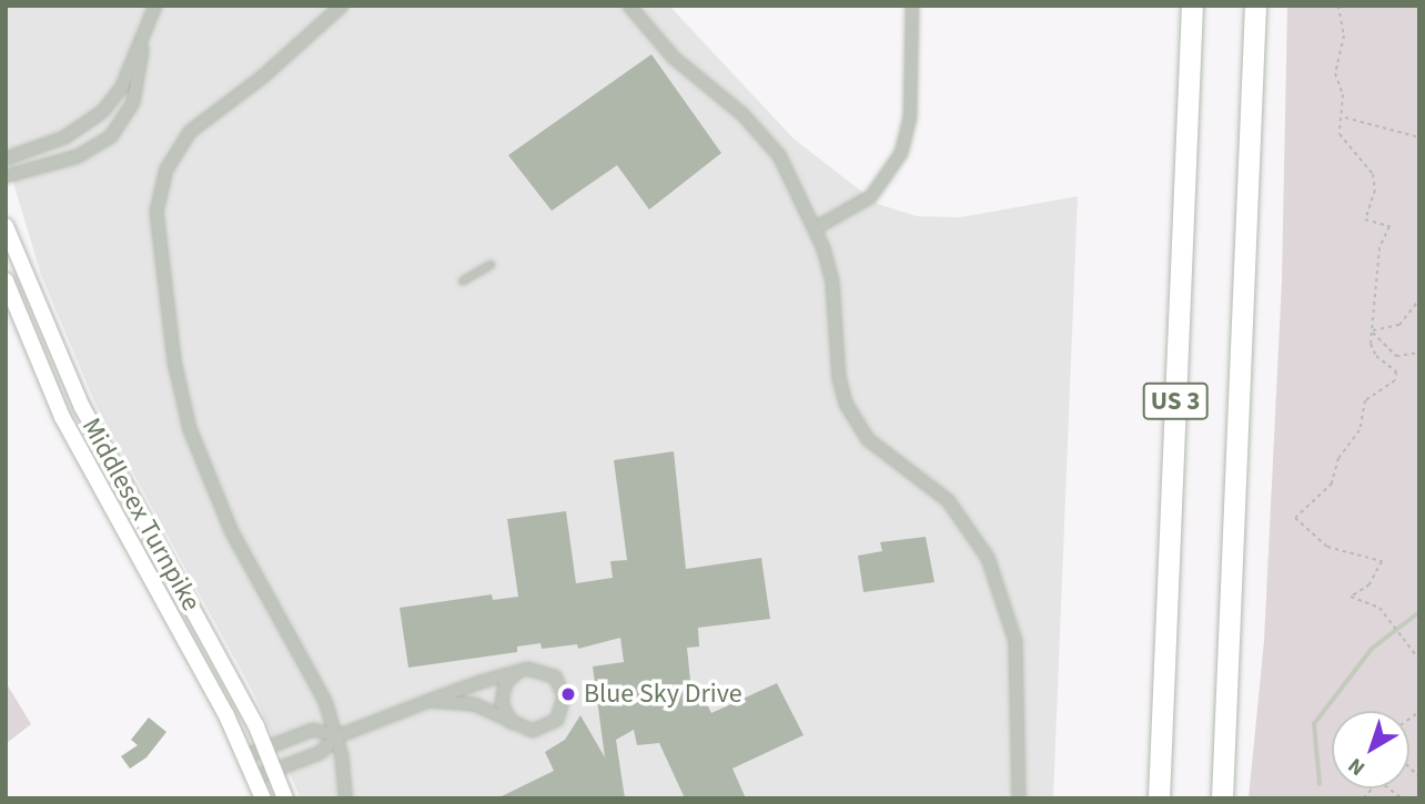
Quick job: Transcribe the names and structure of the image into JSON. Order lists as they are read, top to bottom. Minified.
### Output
{"streets":{"highway":["US 3"],"main road":["Middlesex Turnpike"]},"places":["Blue Sky Drive"],"north":"bottom left"}
